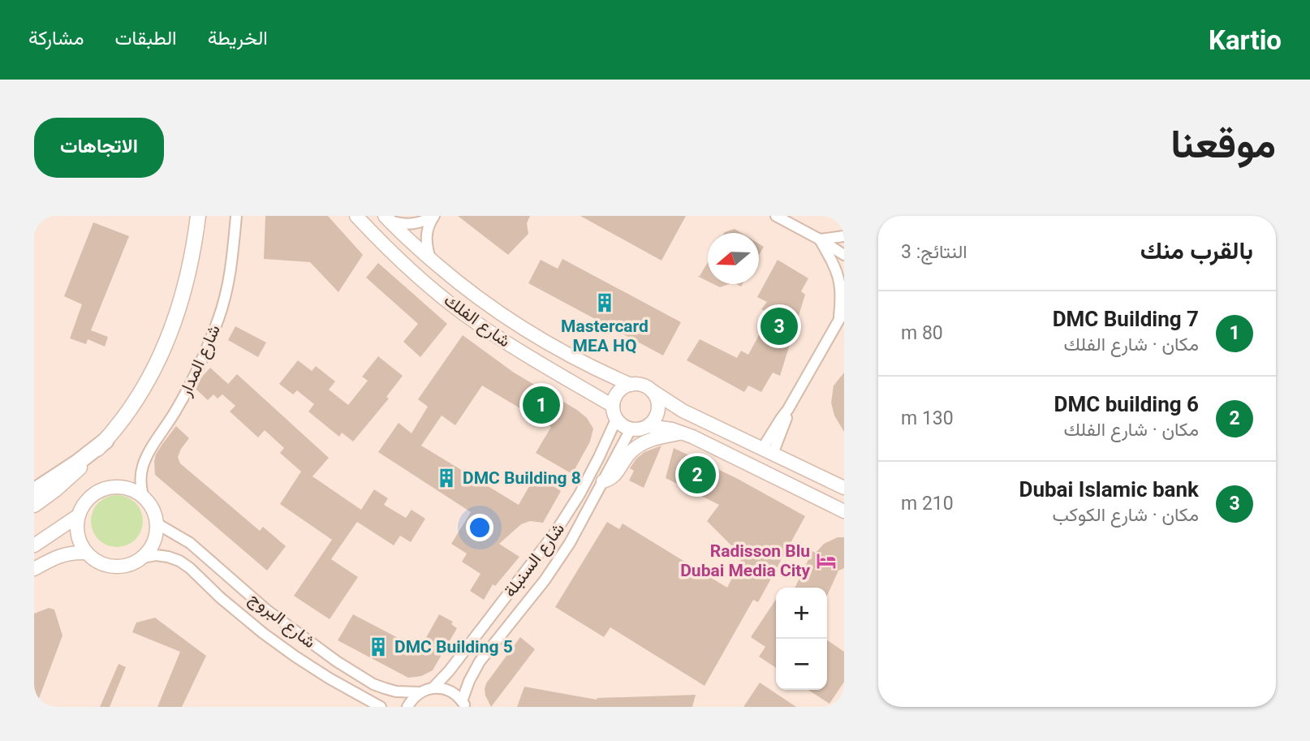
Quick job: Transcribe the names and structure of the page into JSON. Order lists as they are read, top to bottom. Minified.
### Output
{"streets":{"street":["شارع الفلك","شارع المدار","شارع السنبلة","شارع البروج"]},"crossings":[["شارع الفلك","شارع السنبلة"],["شارع المدار","شارع البروج"]],"places":{"building":["Mastercard MEA HQ","DMC Building 8","DMC Building 5"],"hotel":["Radisson Blu Dubai Media City"]},"north":"left","page":{"header":"Kartio","nav":["الخريطة","الطبقات","مشاركة"],"title":"موقعنا","buttons":"الاتجاهات","heading":["بالقرب منك","النتائج: 3"],"list":[{"mark":"1","name":"DMC Building 7","note":"مكان · شارع الفلك","value":"80 m"},{"mark":"2","name":"DMC building 6","note":"مكان · شارع الفلك","value":"130 m"},{"mark":"3","name":"Dubai Islamic bank","note":"مكان · شارع الكوكب","value":"210 m"}],"pins":["3","1","2"],"map_buttons":["+","−"]}}
